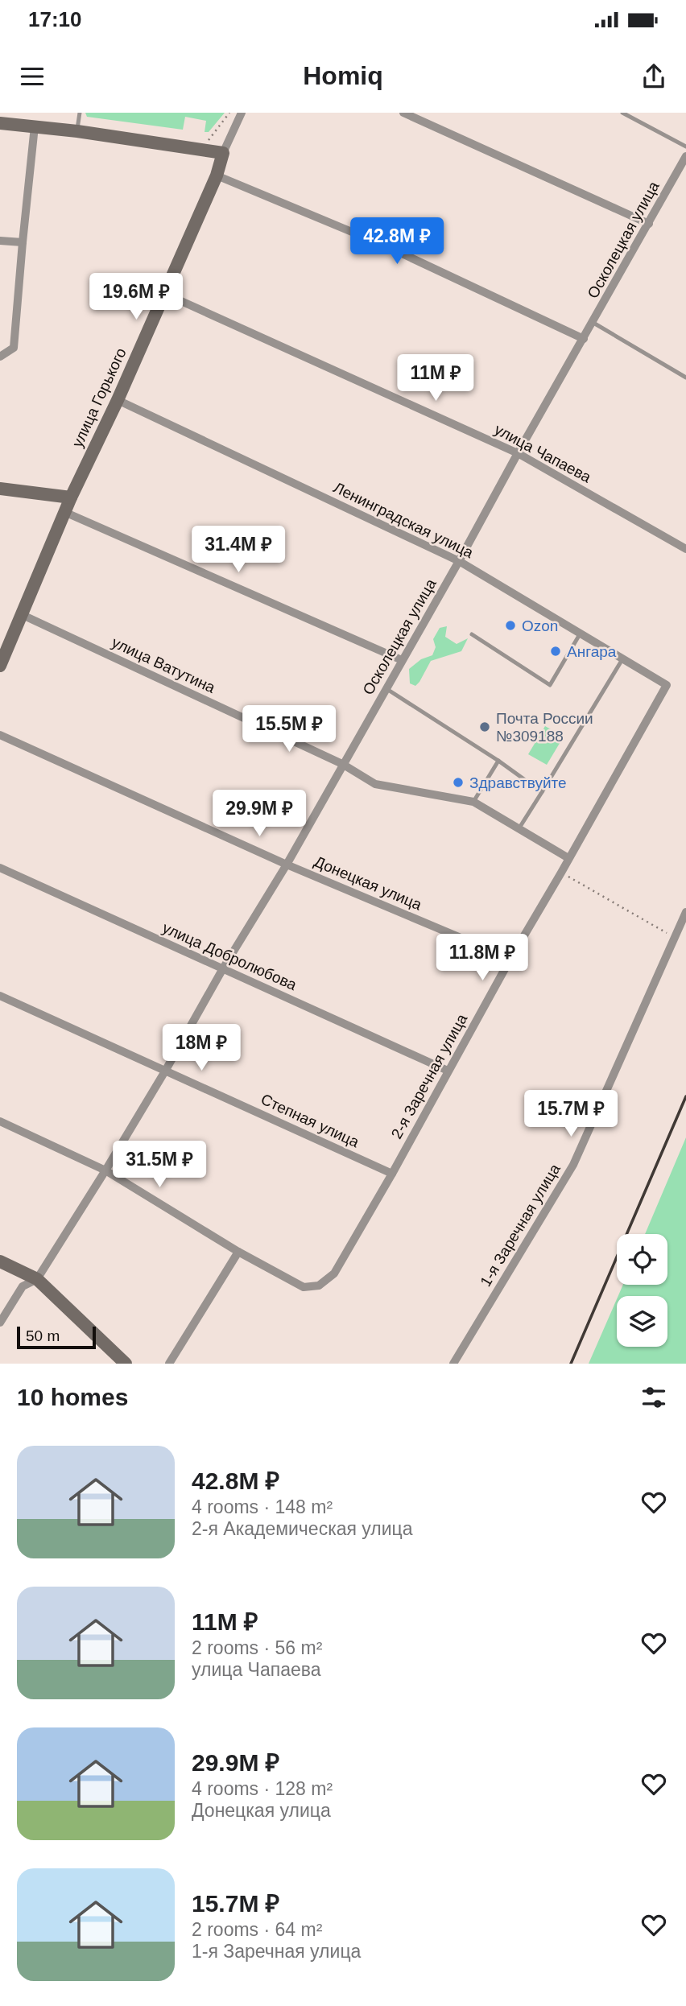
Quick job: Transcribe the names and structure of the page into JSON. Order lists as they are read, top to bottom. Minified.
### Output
{"streets":{"street":["Осколецкая улица","улица Горького","улица Чапаева","Ленинградская улица","улица Ватутина","Донецкая улица","улица Добролюбова","2-я Заречная улица","Степная улица","1-я Заречная улица"]},"crossings":[["Осколецкая улица","улица Чапаева"],["Осколецкая улица","Ленинградская улица"],["Осколецкая улица","улица Ватутина"],["Осколецкая улица","Донецкая улица"],["Осколецкая улица","улица Добролюбова"],["Осколецкая улица","Степная улица"],["улица Горького","улица Чапаева"],["улица Горького","Ленинградская улица"],["улица Горького","улица Ватутина"],["Ленинградская улица","2-я Заречная улица"],["улица Ватутина","2-я Заречная улица"],["Донецкая улица","2-я Заречная улица"],["улица Добролюбова","2-я Заречная улица"],["2-я Заречная улица","Степная улица"]],"places":["Ozon","Ангара","Почта России №309188","Здравствуйте"],"scale_bar":"50 m","page":{"status":"17:10","header":"Homiq","price":["42.8M ₽","19.6M ₽","11M ₽","31.4M ₽","15.5M ₽","29.9M ₽","11.8M ₽","18M ₽","15.7M ₽","31.5M ₽"],"scale":"50 m","heading":"10 homes","list":[{"name":"42.8M ₽","note":"4 rooms · 148 m² · 2-я Академическая улица"},{"name":"11M ₽","note":"2 rooms · 56 m² · улица Чапаева"},{"name":"29.9M ₽","note":"4 rooms · 128 m² · Донецкая улица"},{"name":"15.7M ₽","note":"2 rooms · 64 m² · 1-я Заречная улица"}]}}
